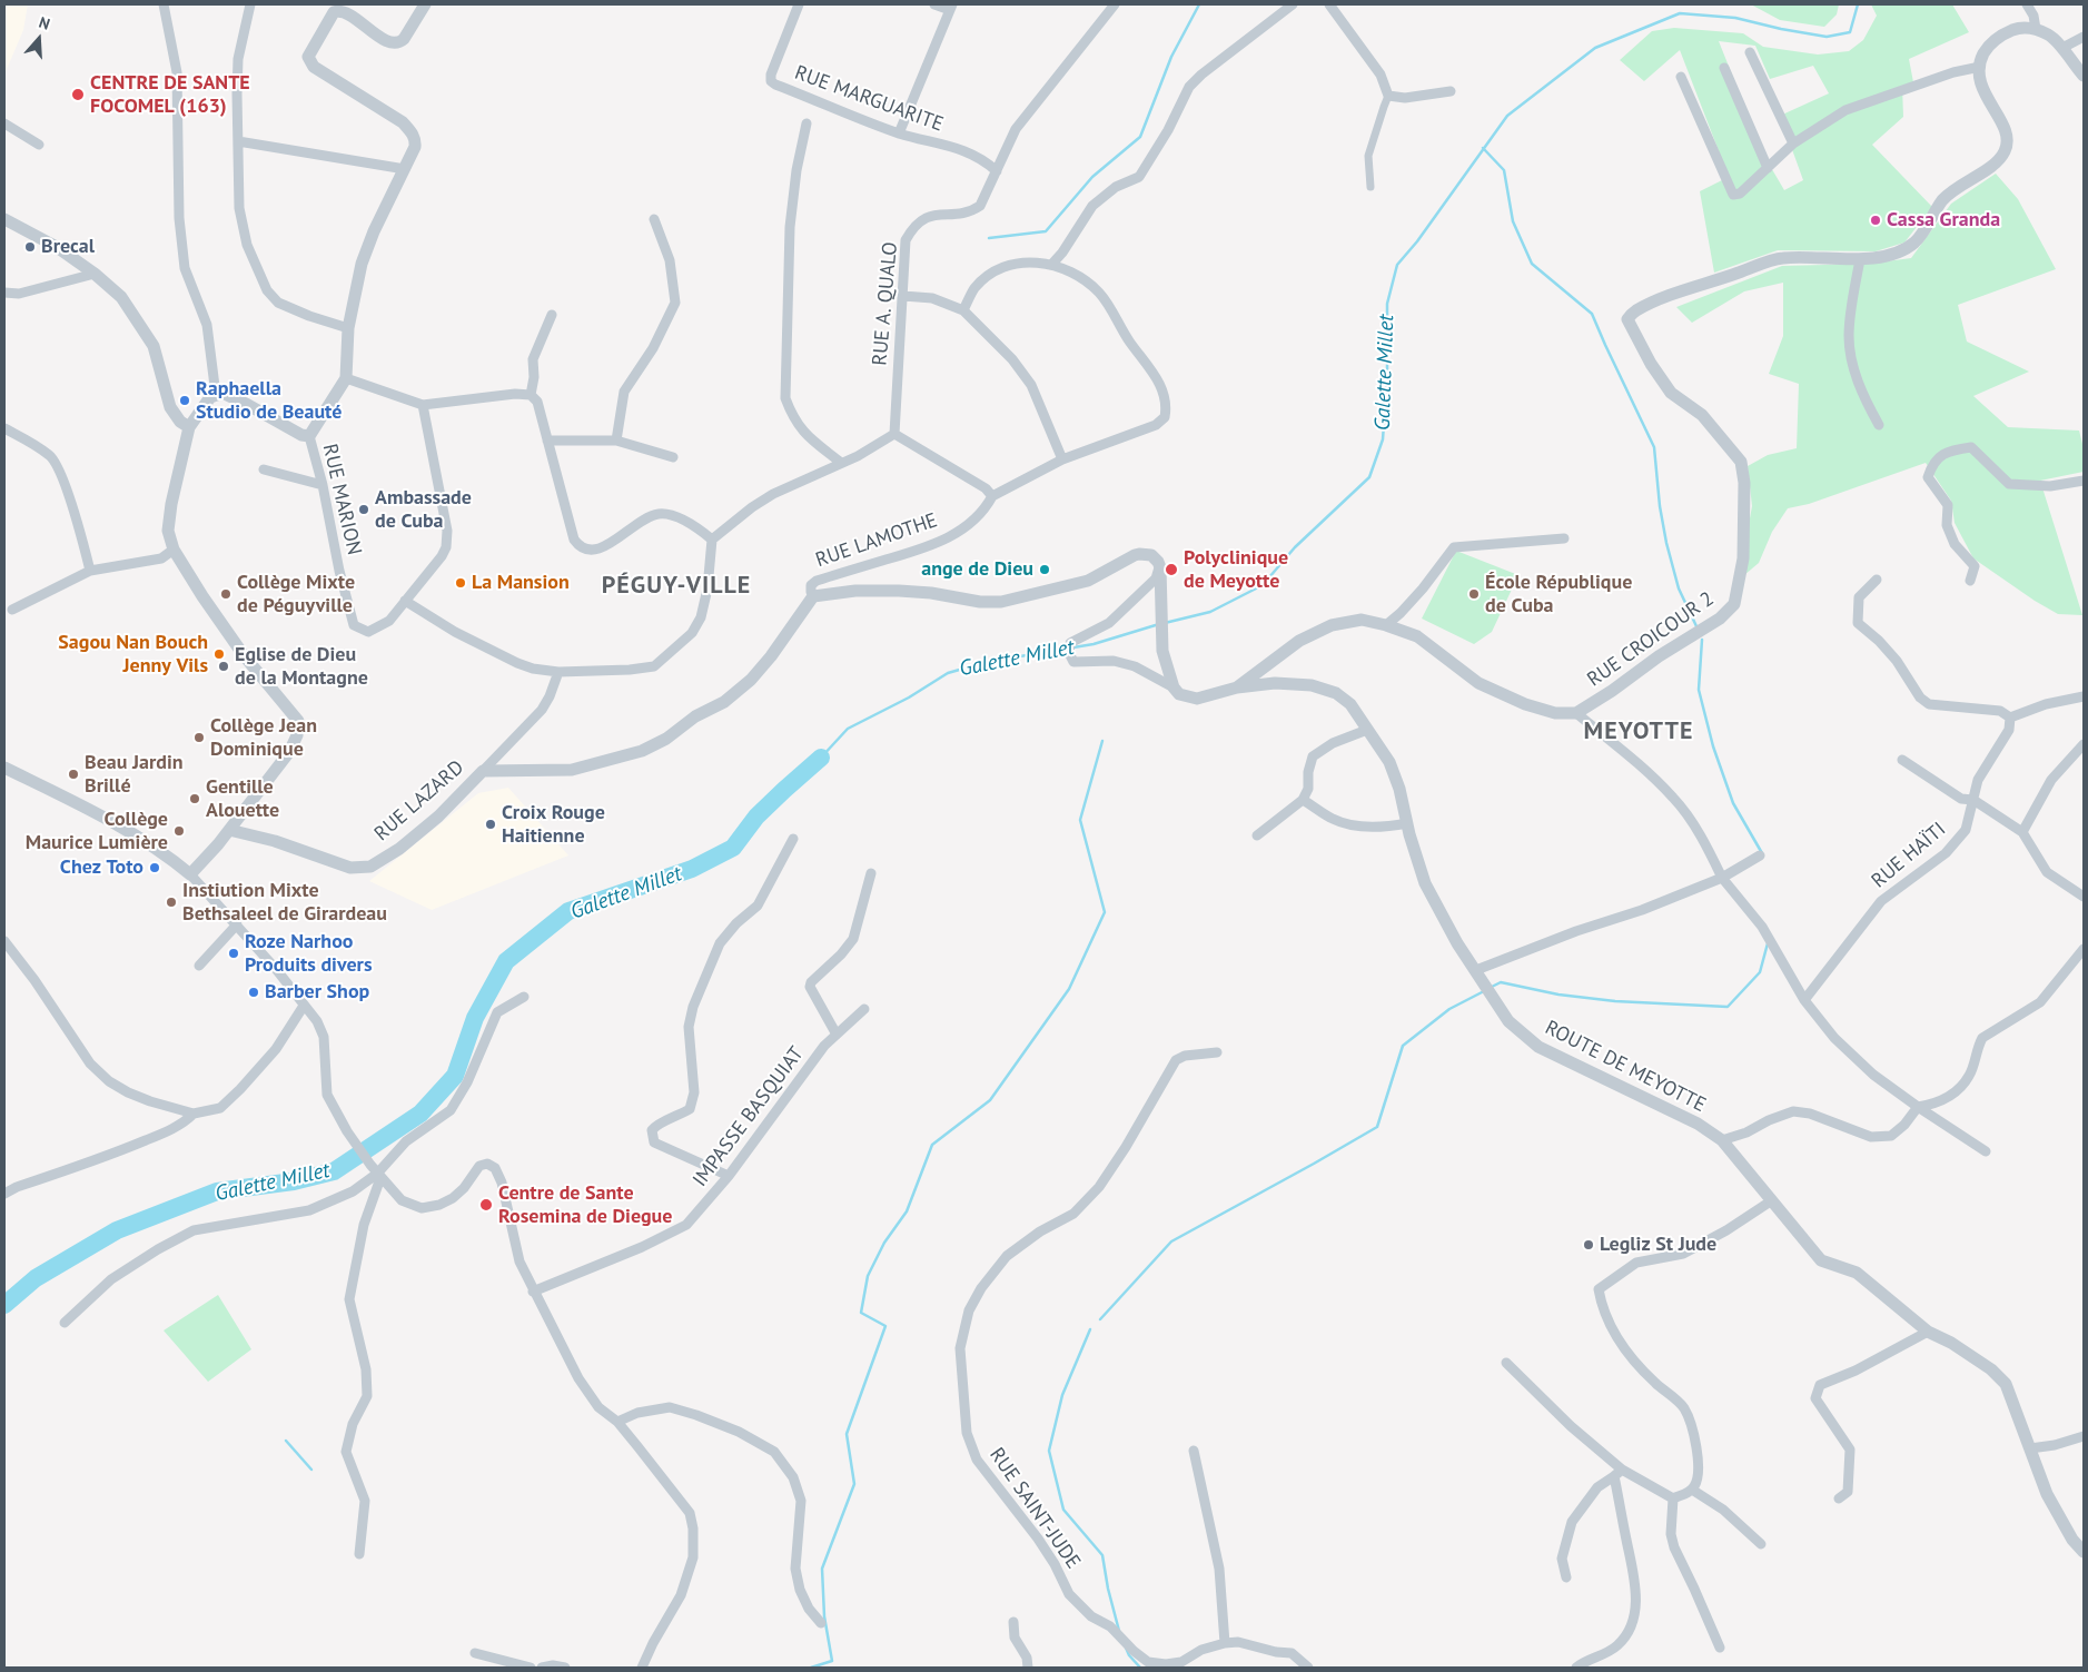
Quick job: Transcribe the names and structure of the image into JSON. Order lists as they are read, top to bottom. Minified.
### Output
{"streets":{"street":["RUE MARGUARITE","RUE A. QUALO","RUE MARION","RUE LAMOTHE","RUE CROICOUR 2","RUE LAZARD","RUE HAÏTI","ROUTE DE MEYOTTE","IMPASSE BASQUIAT","RUE SAINT-JUDE"]},"crossings":[["RUE MARGUARITE","RUE A. QUALO"],["RUE LAMOTHE","RUE LAZARD"]],"districts":["PÉGUY-VILLE","MEYOTTE"],"water":["Galette Millet"],"places":["CENTRE DE SANTE FOCOMEL (163)","Cassa Granda","Brecal","Raphaella Studio de Beauté","Ambassade de Cuba","ange de Dieu","Polyclinique de Meyotte","La Mansion","Collège Mixte de Péguyville","École République de Cuba","Sagou Nan Bouch Jenny Vils","Eglise de Dieu de la Montagne","Collège Jean Dominique","Beau Jardin Brillé","Gentille Alouette","Croix Rouge Haitienne","Collège Maurice Lumière","Chez Toto","Instiution Mixte Bethsaleel de Girardeau","Roze Narhoo Produits divers","Barber Shop","Centre de Sante Rosemina de Diegue","Legliz St Jude"],"north":"top"}
